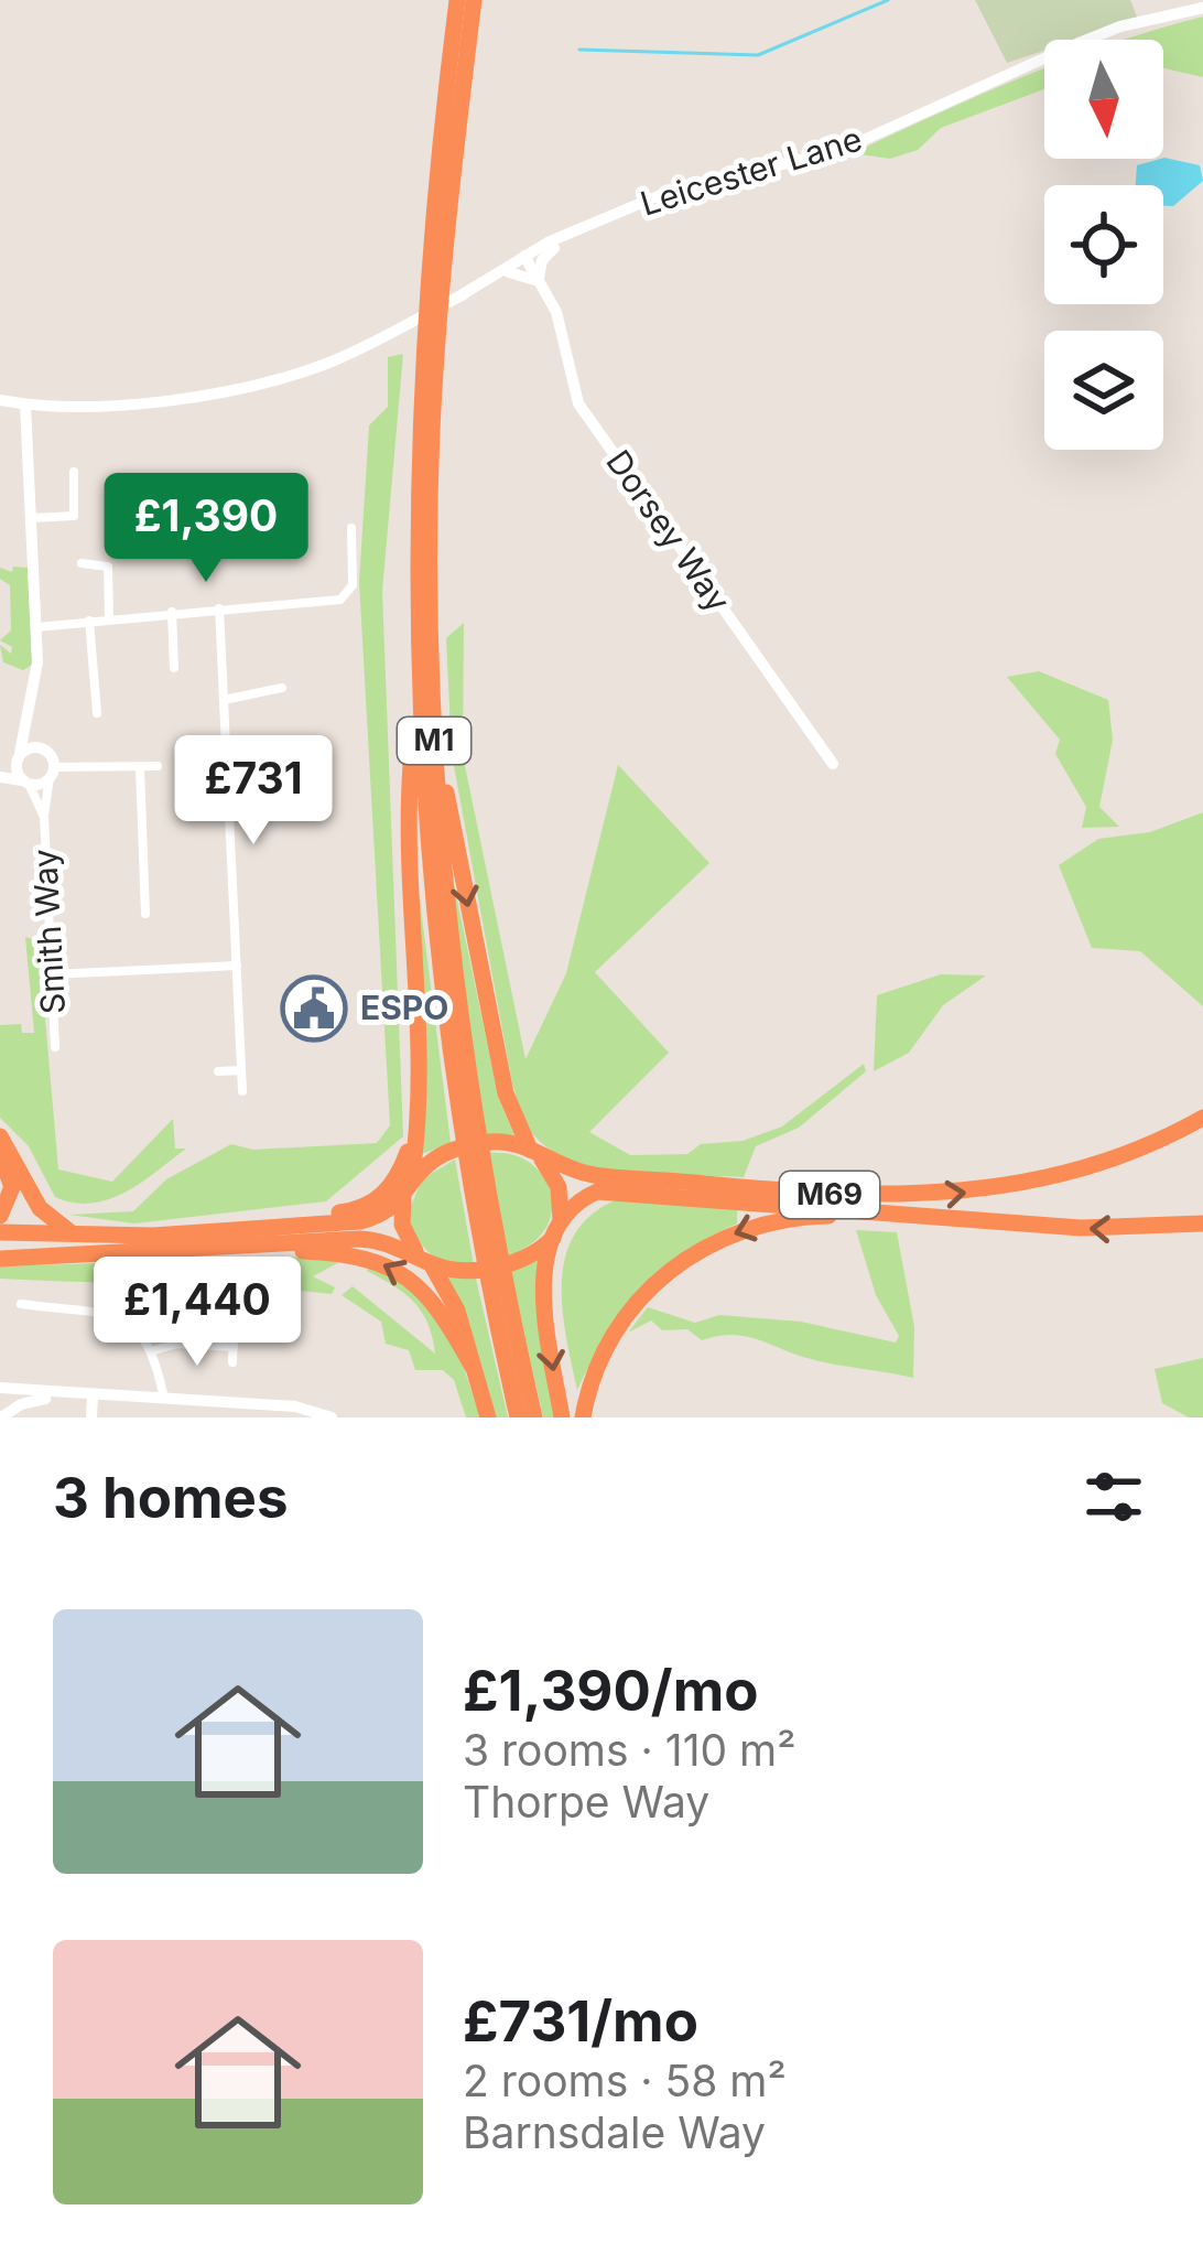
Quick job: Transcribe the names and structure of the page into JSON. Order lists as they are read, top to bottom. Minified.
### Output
{"streets":{"highway":["M1","M69"],"street":["Leicester Lane","Dorsey Way","Smith Way"]},"crossings":[["Leicester Lane","Dorsey Way"]],"places":{"public building":["ESPO"]},"north":"bottom","page":{"price":["£1,390","£731","£1,440"],"heading":"3 homes","list":[{"name":"£1,390/mo","note":"3 rooms · 110 m² · Thorpe Way"},{"name":"£731/mo","note":"2 rooms · 58 m² · Barnsdale Way"}]}}
